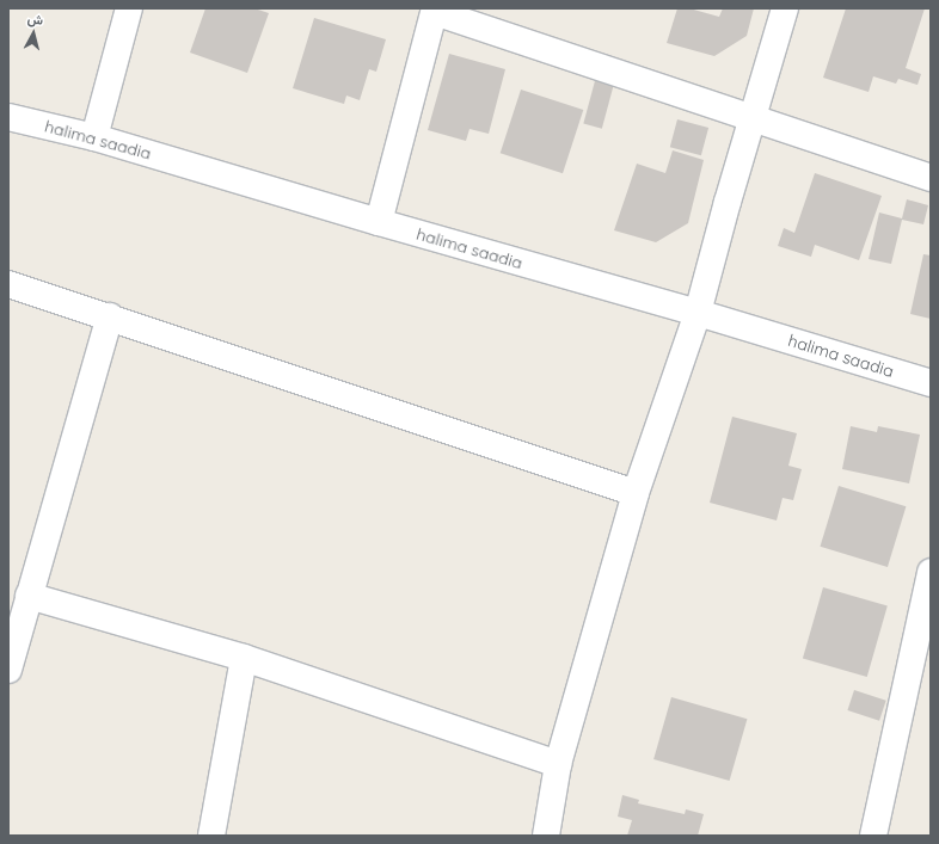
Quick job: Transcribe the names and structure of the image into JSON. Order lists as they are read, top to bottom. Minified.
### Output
{"streets":{"street":["halima saadia"]},"north":"top"}
